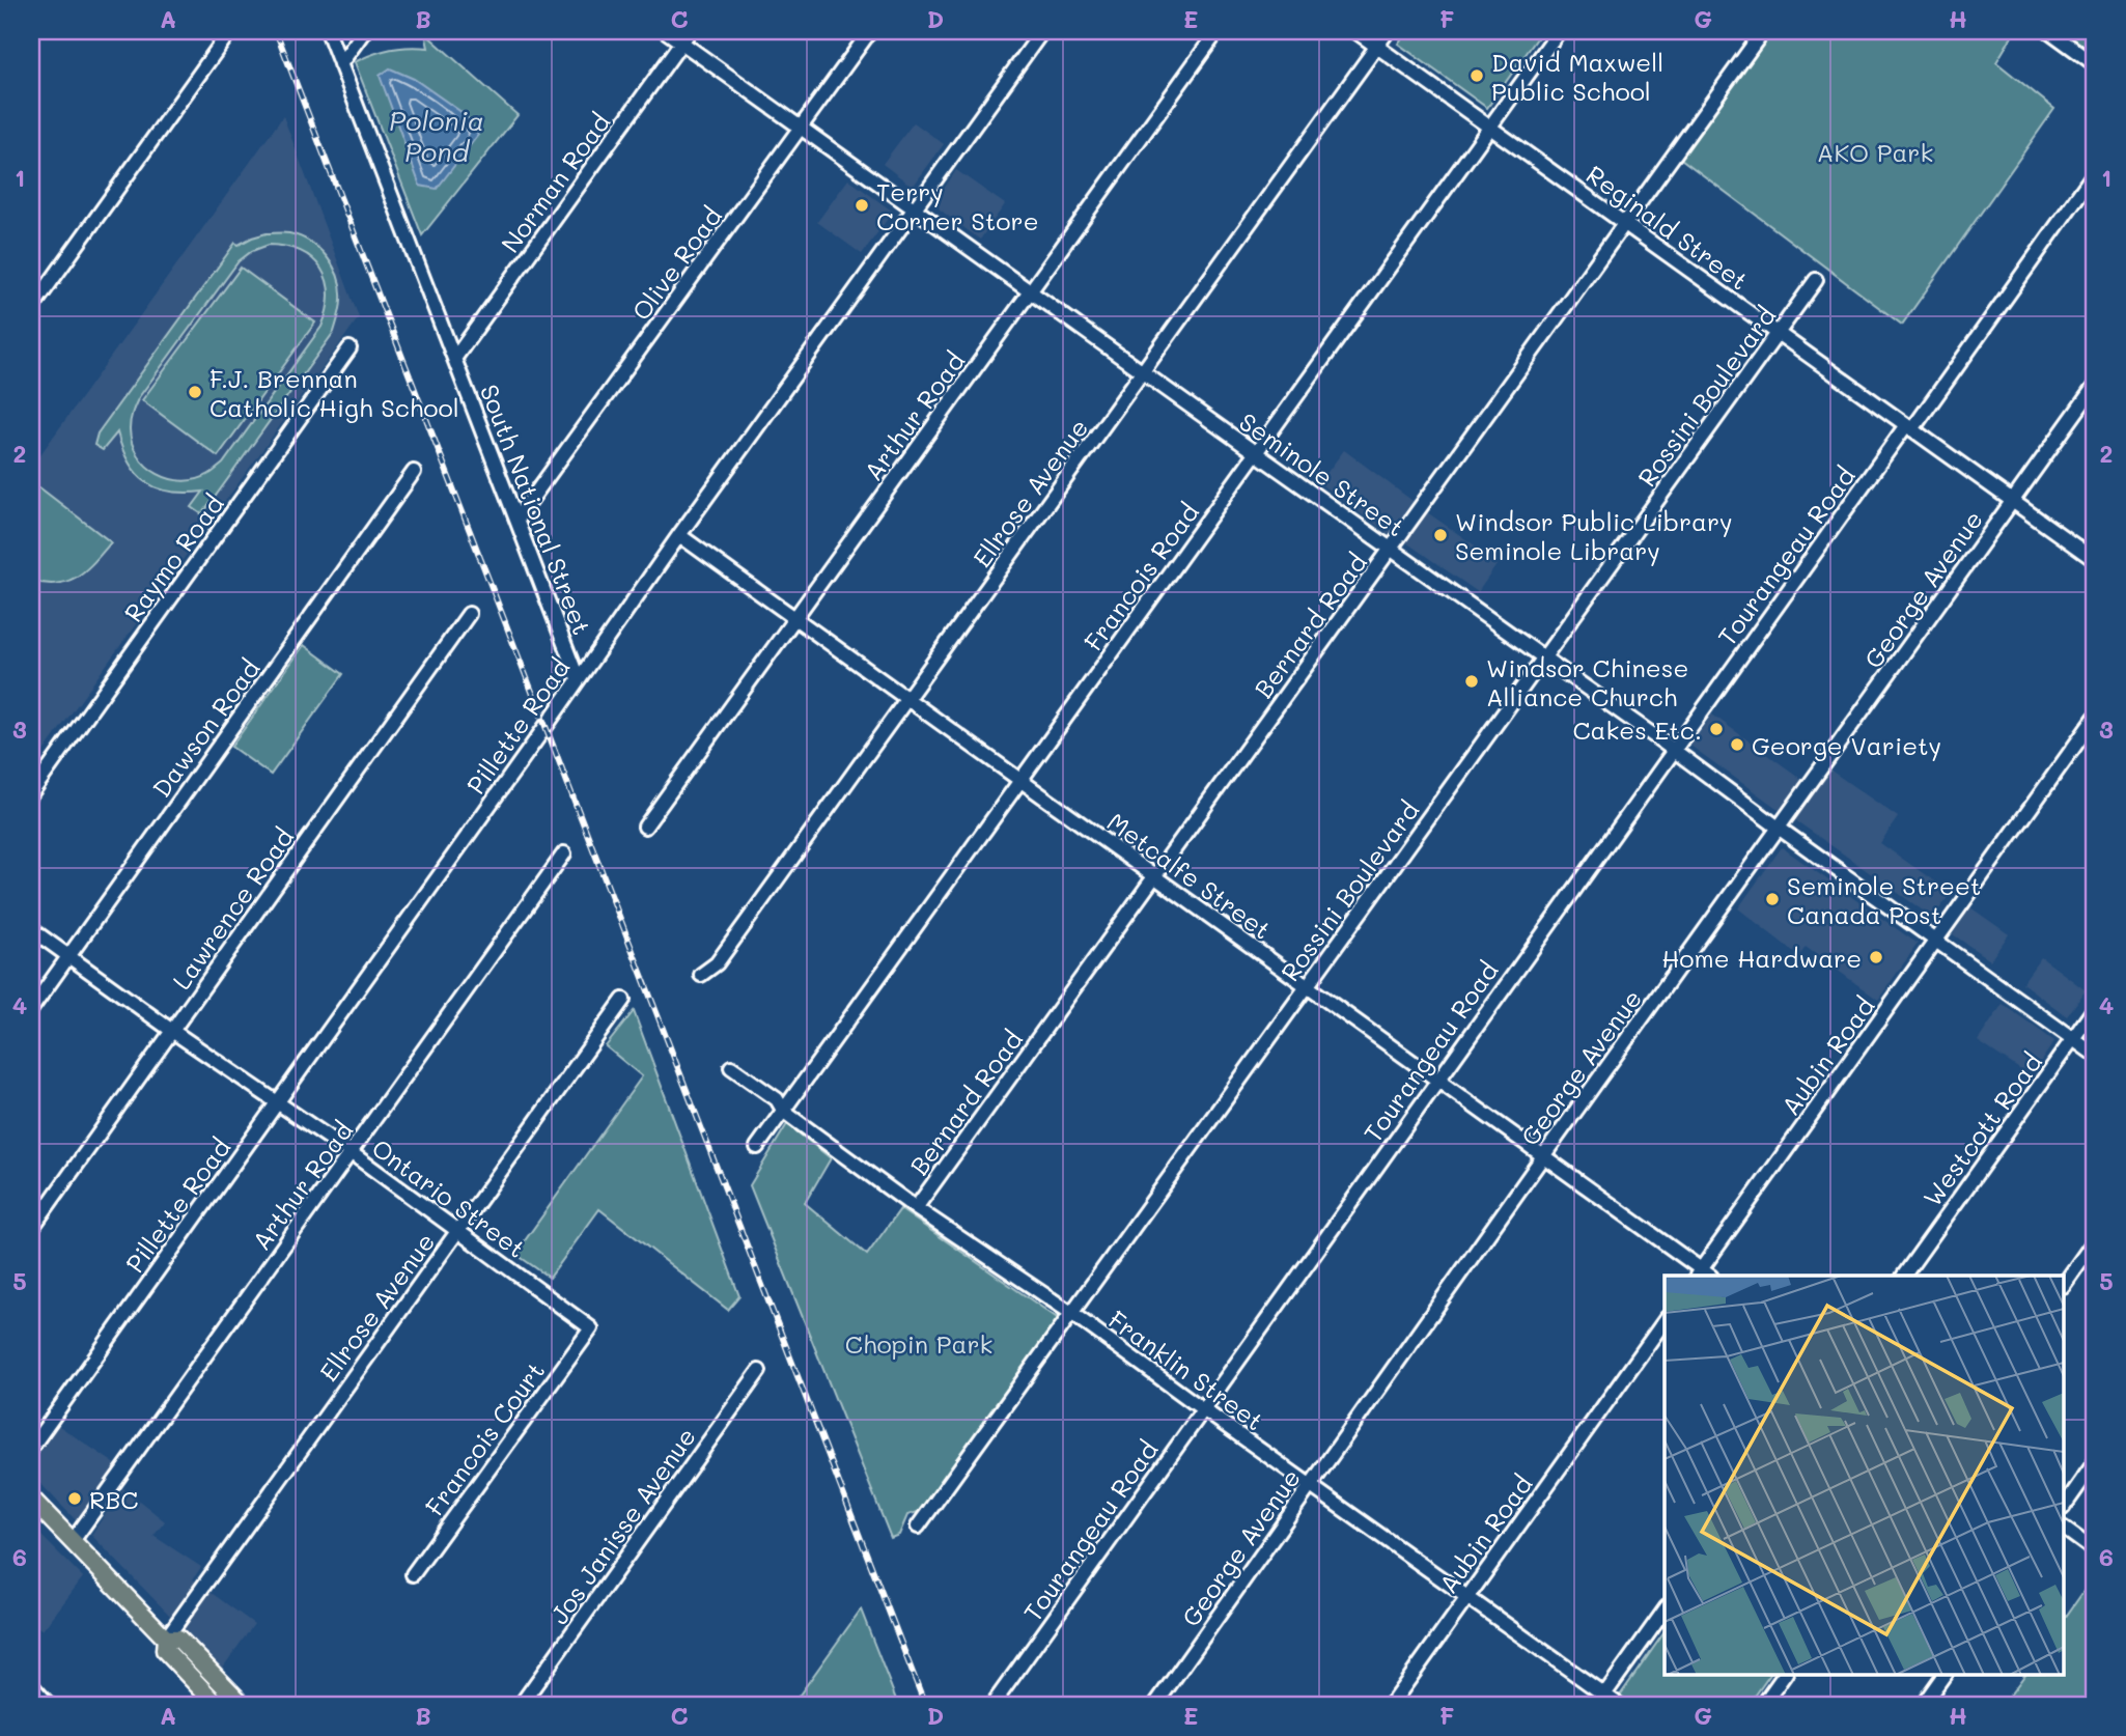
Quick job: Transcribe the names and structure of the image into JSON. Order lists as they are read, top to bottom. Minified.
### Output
{"streets":{"street":["Norman Road","Reginald Street","Olive Road","Rossini Boulevard","Arthur Road","Seminole Street","Ellrose Avenue","South National Street","Tourangeau Road","Raymo Road","Francois Road","George Avenue","Bernard Road","Pillette Road","Dawson Road","Metcalfe Street","Lawrence Road","Aubin Road","Westcott Road","Ontario Street","Franklin Street","Francois Court","Jos Janisse Avenue"]},"crossings":[["Norman Road","Seminole Street"],["Norman Road","South National Street"],["Reginald Street","Rossini Boulevard"],["Reginald Street","Ellrose Avenue"],["Reginald Street","Tourangeau Road"],["Reginald Street","Francois Road"],["Reginald Street","George Avenue"],["Reginald Street","Bernard Road"],["Olive Road","Seminole Street"],["Olive Road","South National Street"],["Rossini Boulevard","Seminole Street"],["Rossini Boulevard","Metcalfe Street"],["Rossini Boulevard","Franklin Street"],["Arthur Road","Seminole Street"],["Arthur Road","Metcalfe Street"],["Arthur Road","Ontario Street"],["Seminole Street","Ellrose Avenue"],["Seminole Street","Tourangeau Road"],["Seminole Street","Francois Road"],["Seminole Street","George Avenue"],["Seminole Street","Bernard Road"],["Seminole Street","Pillette Road"],["Seminole Street","Aubin Road"],["Seminole Street","Westcott Road"],["Ellrose Avenue","Metcalfe Street"],["Ellrose Avenue","Ontario Street"],["South National Street","Pillette Road"],["Tourangeau Road","Metcalfe Street"],["Tourangeau Road","Franklin Street"],["Francois Road","Metcalfe Street"],["Francois Road","Franklin Street"],["George Avenue","Metcalfe Street"],["George Avenue","Franklin Street"],["Bernard Road","Metcalfe Street"],["Bernard Road","Franklin Street"],["Pillette Road","Metcalfe Street"],["Pillette Road","Ontario Street"],["Dawson Road","Ontario Street"],["Metcalfe Street","Aubin Road"],["Lawrence Road","Ontario Street"],["Aubin Road","Franklin Street"],["Ontario Street","Francois Court"]],"water":["Polonia Pond"],"parks":["AKO Park","Chopin Park"],"places":["David Maxwell Public School","Terry Corner Store","F.J. Brennan Catholic High School","Windsor Public Library Seminole Library","Windsor Chinese Alliance Church","Cakes Etc.","George Variety","Seminole Street Canada Post","Home Hardware","RBC"],"grid":{"columns":["A","B","C","D","E","F","G","H"],"rows":["1","2","3","4","5","6"]}}
